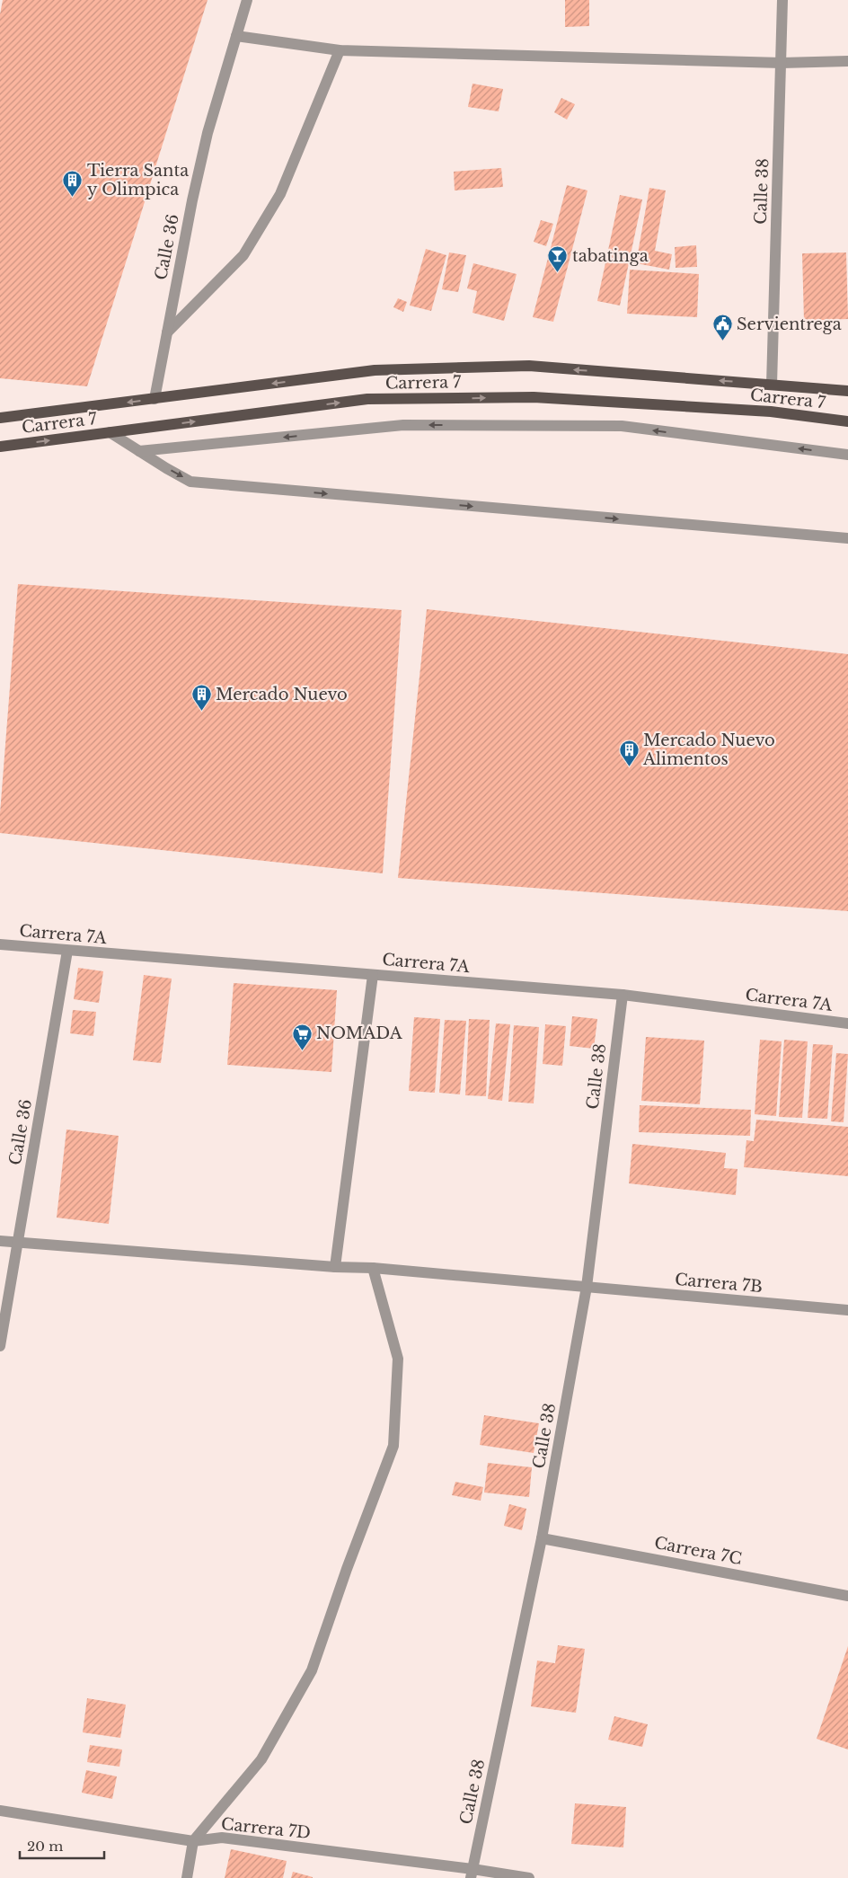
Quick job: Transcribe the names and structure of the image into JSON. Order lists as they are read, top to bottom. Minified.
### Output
{"streets":{"main road":["Carrera 7"],"street":["Calle 38","Calle 36","Carrera 7A","Carrera 7B","Carrera 7C","Carrera 7D"]},"crossings":[["Calle 38","Carrera 7"],["Calle 38","Carrera 7A"],["Calle 38","Carrera 7B"],["Calle 38","Carrera 7C"],["Calle 38","Carrera 7D"],["Calle 36","Carrera 7"],["Calle 36","Carrera 7A"],["Calle 36","Carrera 7B"]],"places":{"building":["Tierra Santa y Olimpica","Mercado Nuevo","Mercado Nuevo Alimentos"],"bar":["tabatinga"],"public building":["Servientrega"],"supermarket":["NOMADA"]},"scale_bar":"20 m"}
